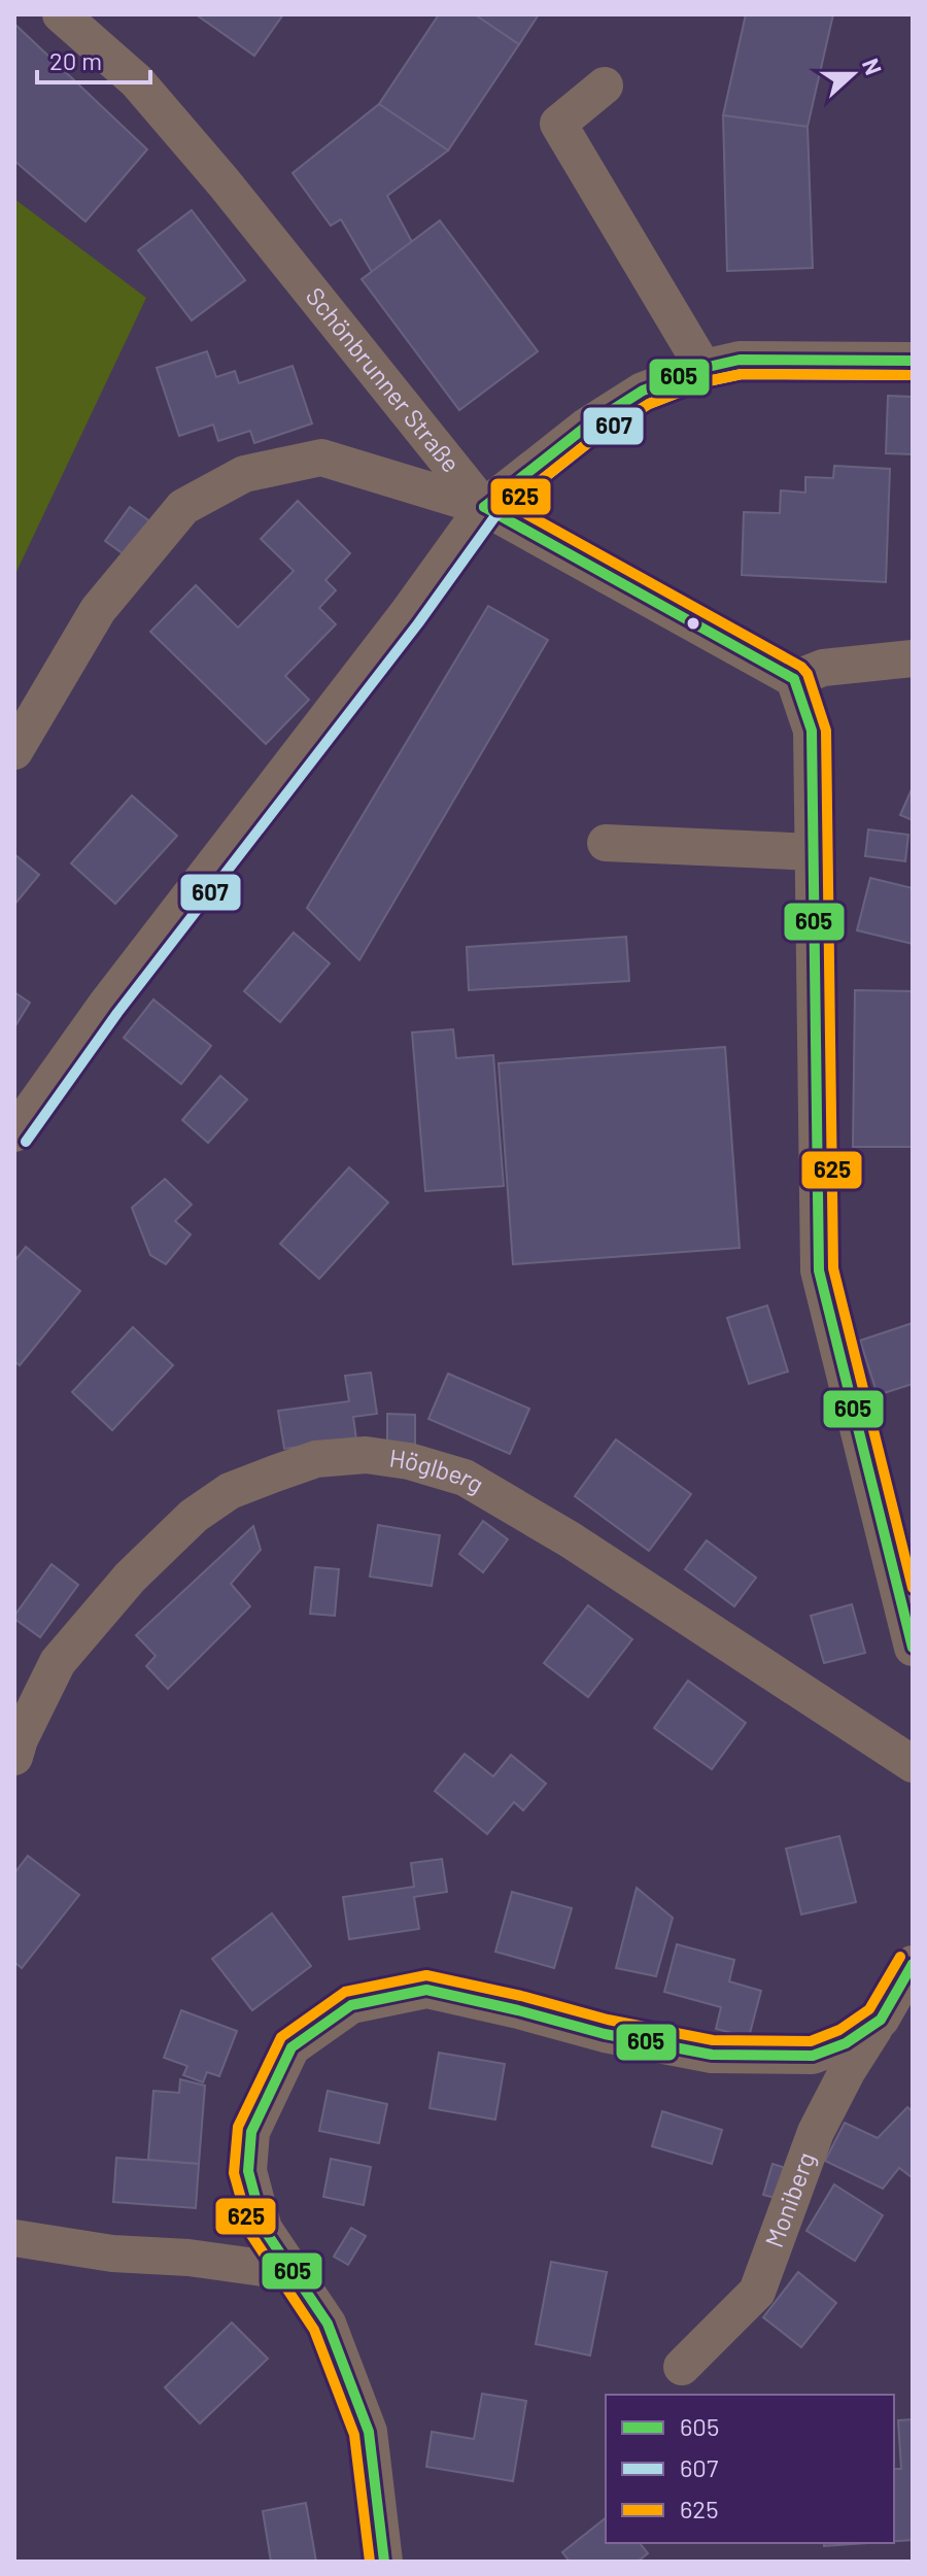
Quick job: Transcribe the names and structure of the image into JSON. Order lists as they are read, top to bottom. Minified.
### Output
{"streets":{"street":["Schönbrunner Straße","Höglberg","Moniberg"]},"lines":["transit line 605","transit line 607","transit line 625"],"legend":["605","607","625"],"scale_bar":"20 m","north":"right"}
